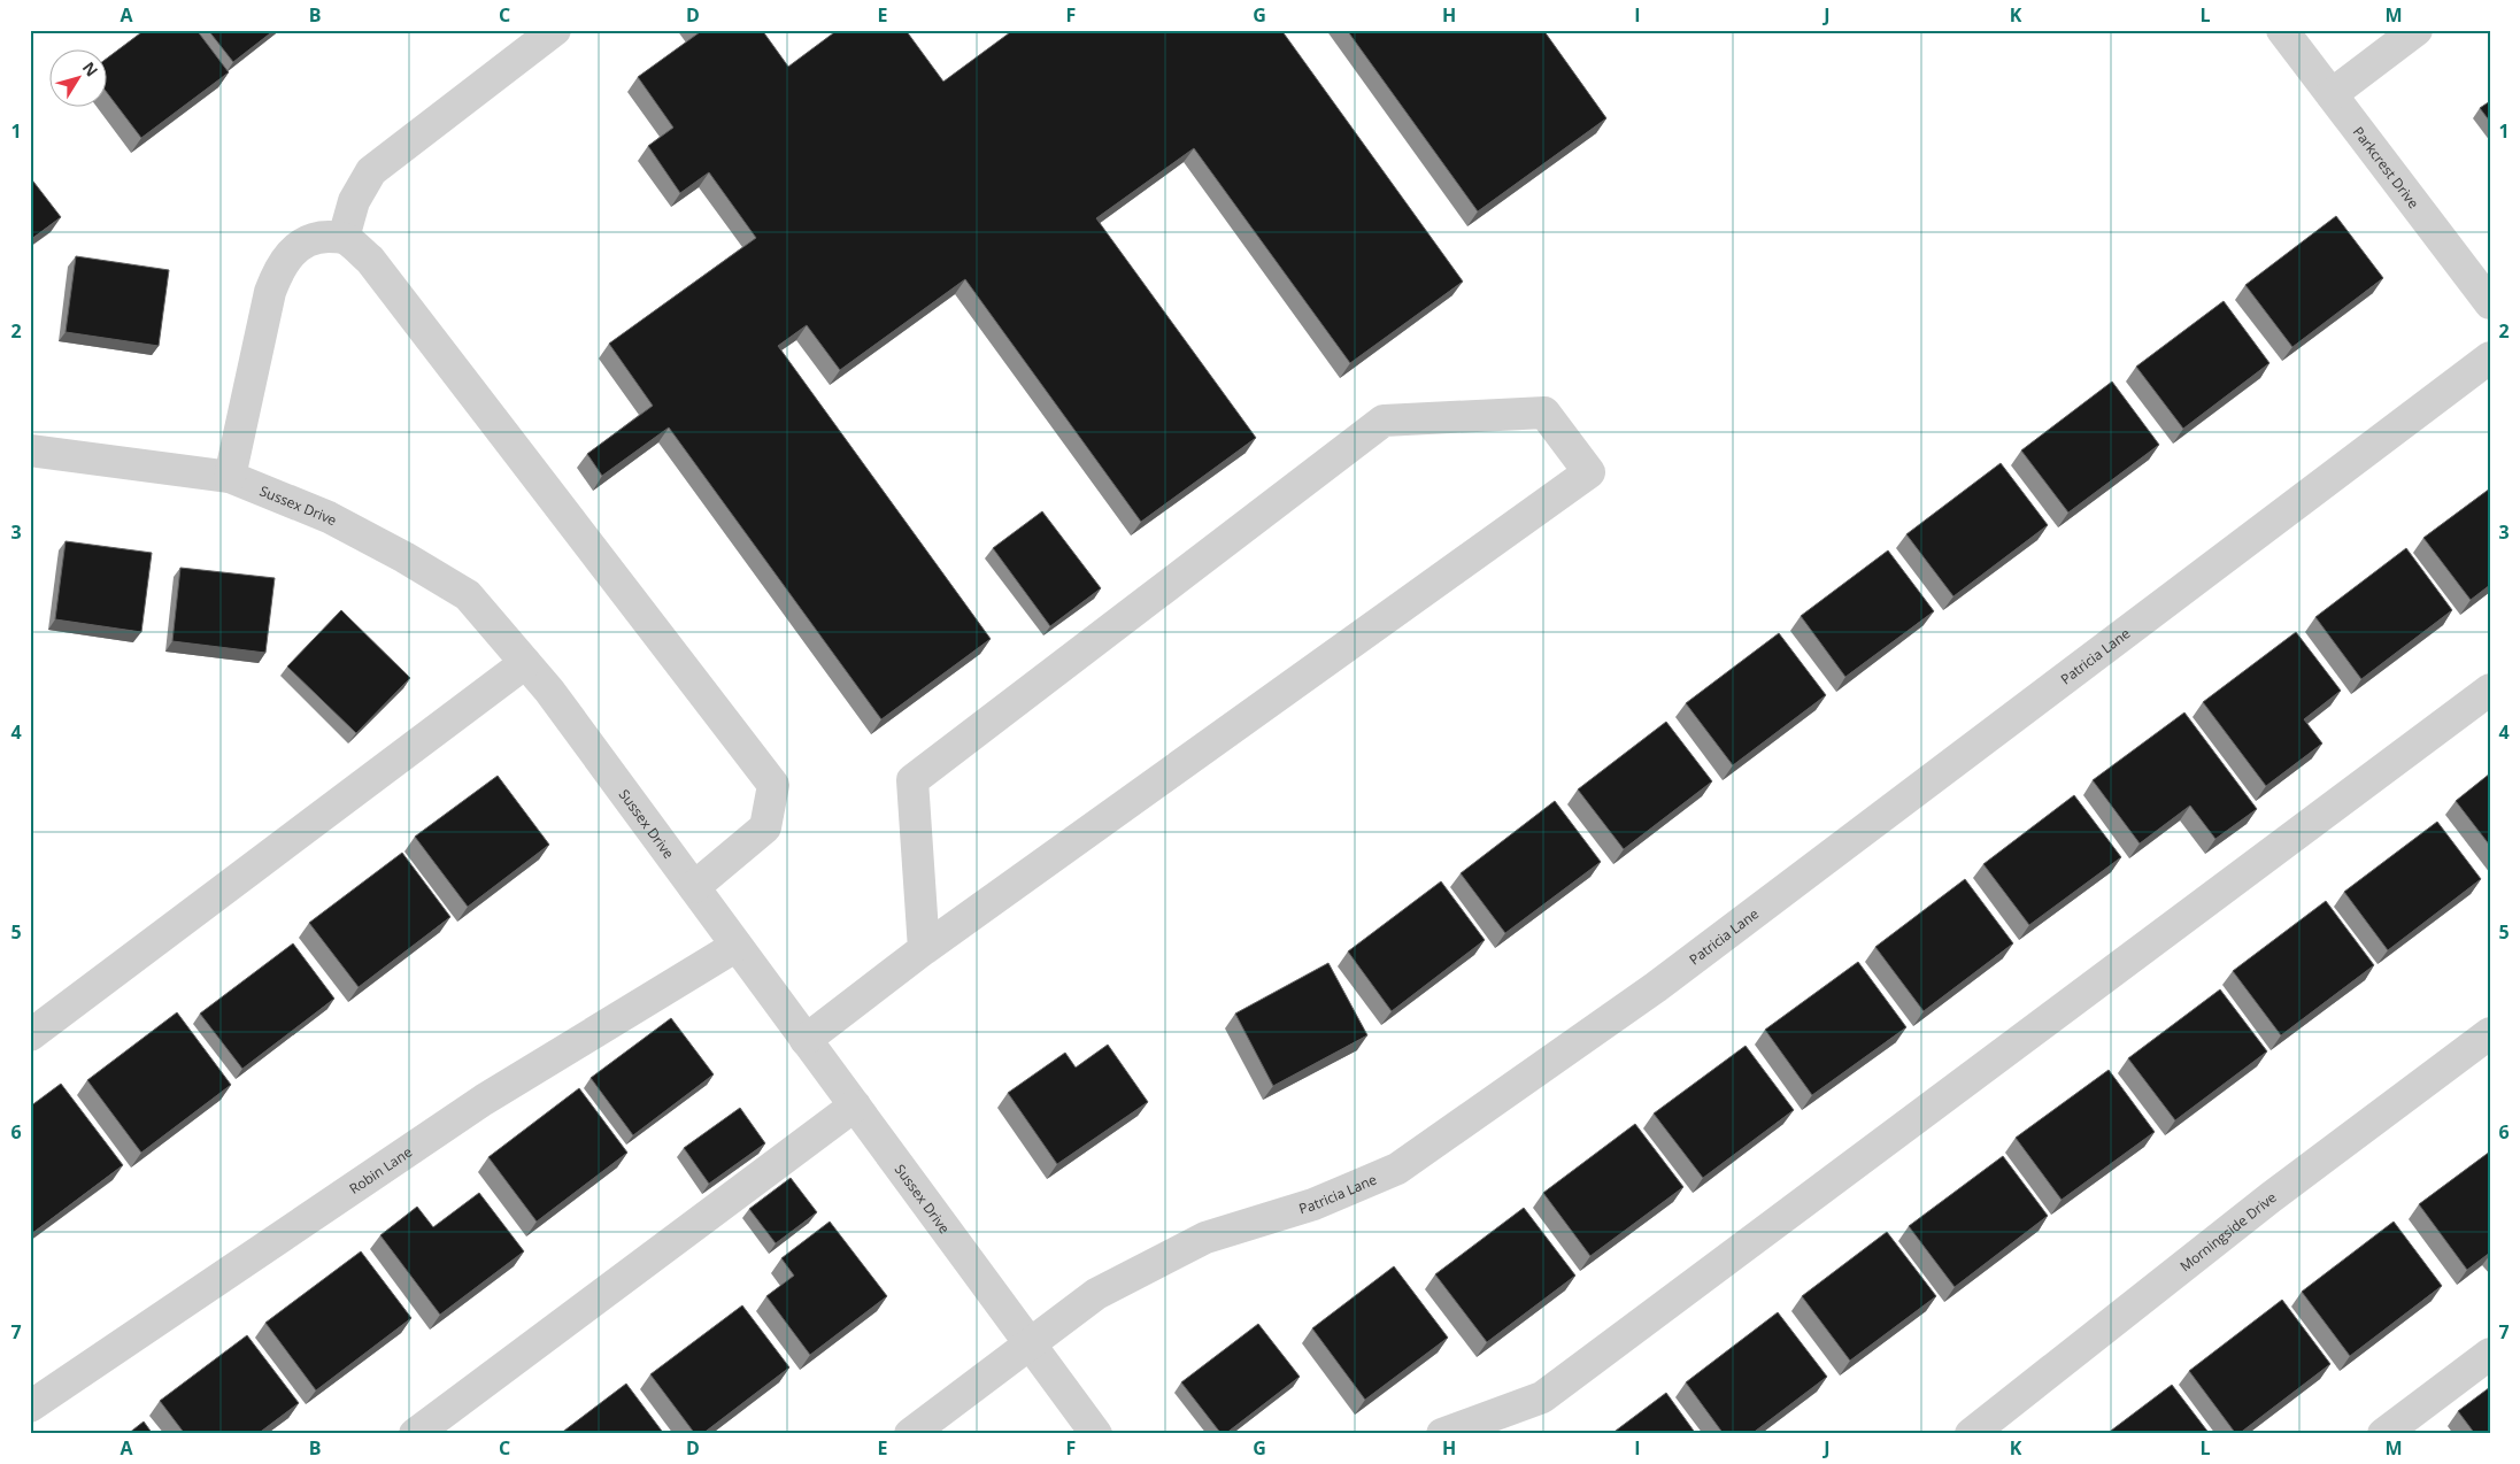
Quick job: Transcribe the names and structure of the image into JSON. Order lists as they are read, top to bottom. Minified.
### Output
{"streets":{"street":["Parkcrest Drive","Sussex Drive","Patricia Lane","Robin Lane","Morningside Drive"]},"crossings":[["Sussex Drive","Patricia Lane"],["Sussex Drive","Robin Lane"]],"north":"top right","grid":{"columns":["A","B","C","D","E","F","G","H","I","J","K","L","M"],"rows":["1","2","3","4","5","6","7"]}}
